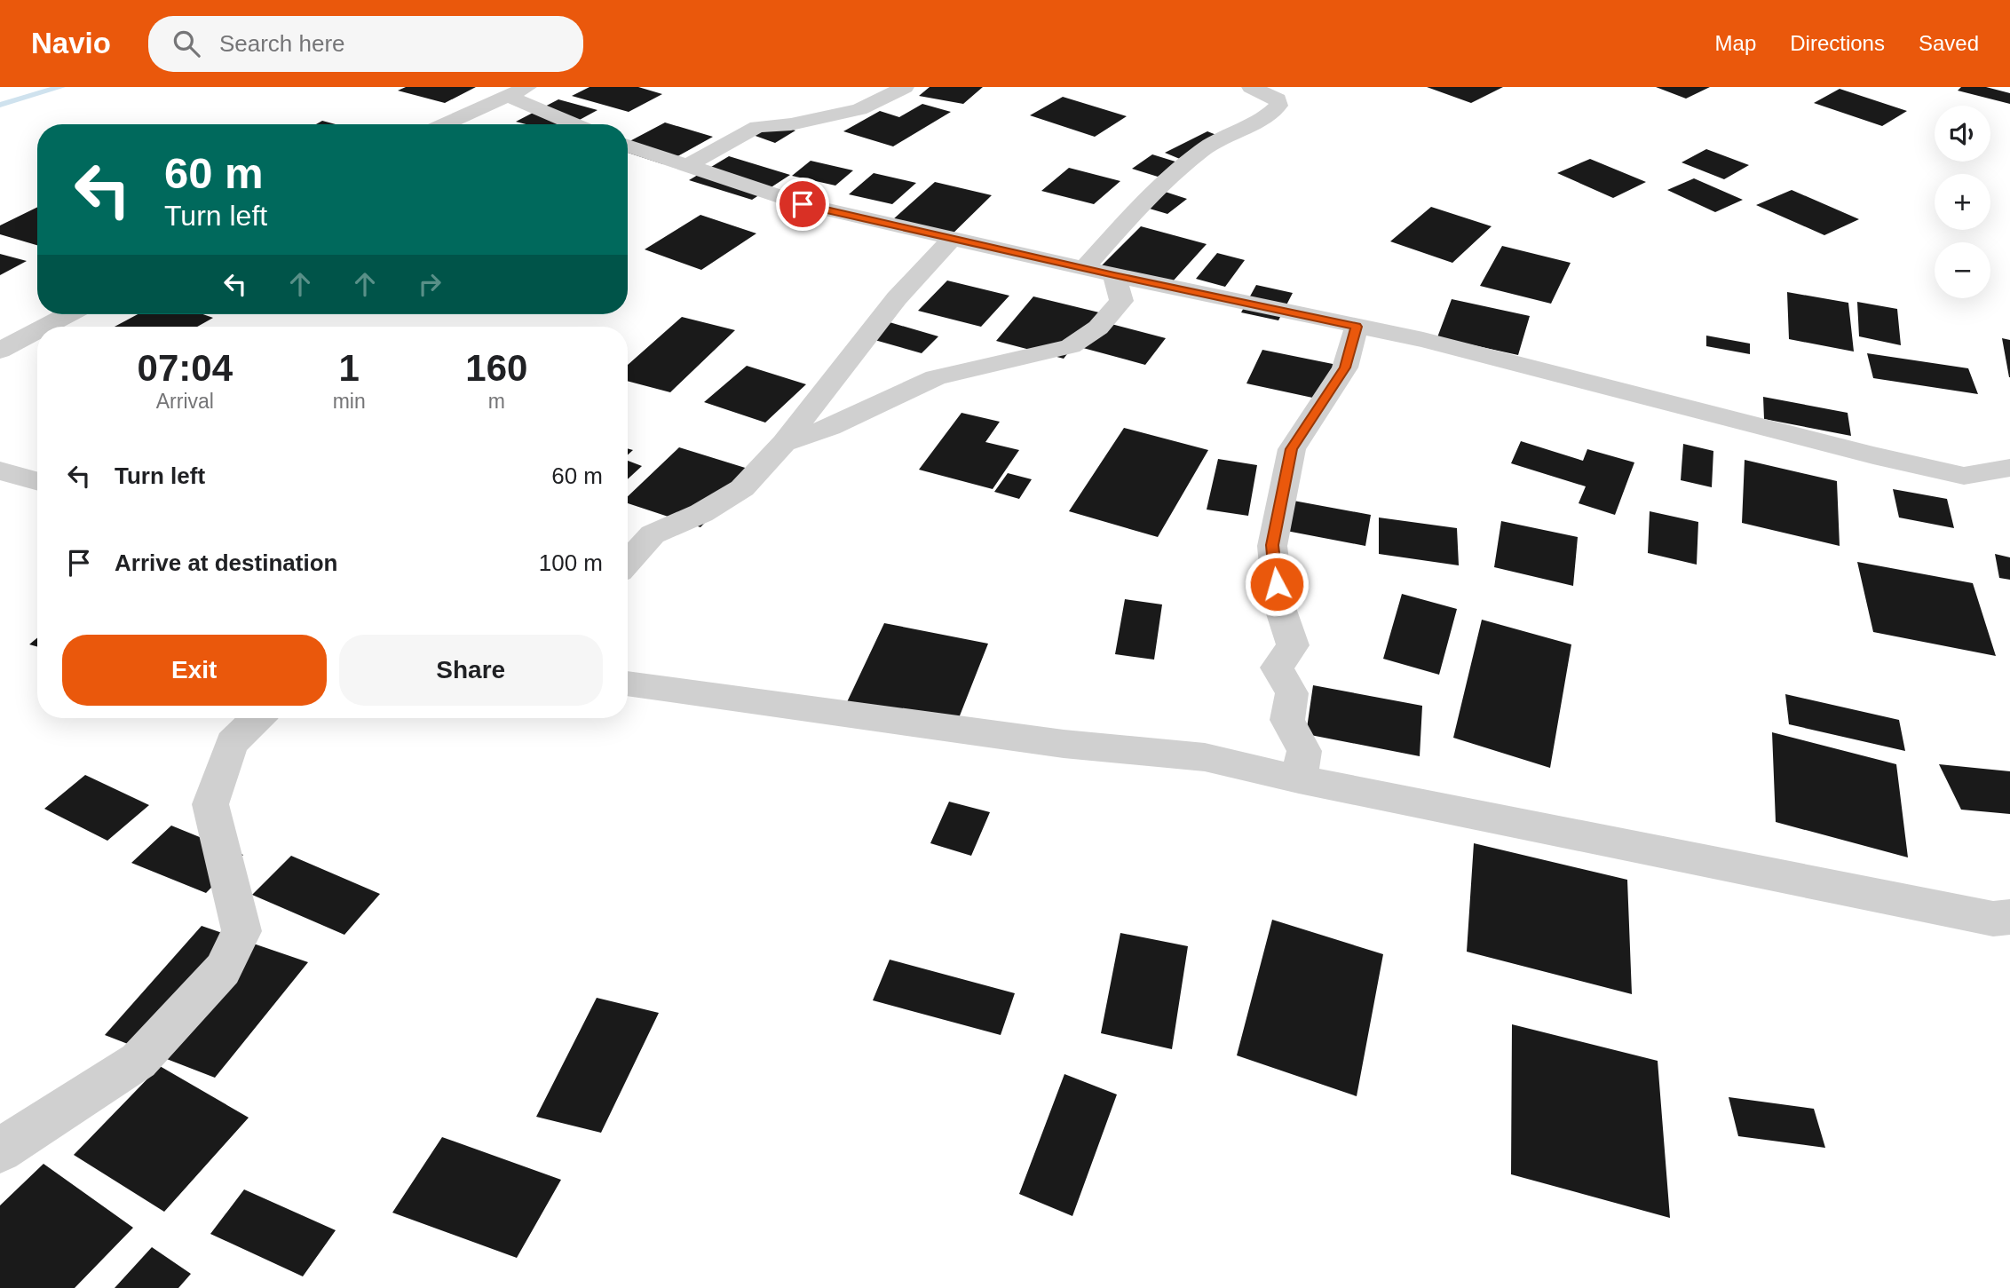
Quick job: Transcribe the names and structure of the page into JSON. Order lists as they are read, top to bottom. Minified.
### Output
{"page":{"header":"Navio","search":"Search here","nav":["Map","Directions","Saved"],"map_buttons":["+","−"],"turn":["60 m","Turn left"],"eta":["07:04","Arrival","1","min","160","m"],"list":[{"name":"Turn left","value":"60 m"},{"name":"Arrive at destination","value":"100 m"}],"buttons":["Exit","Share"]}}
